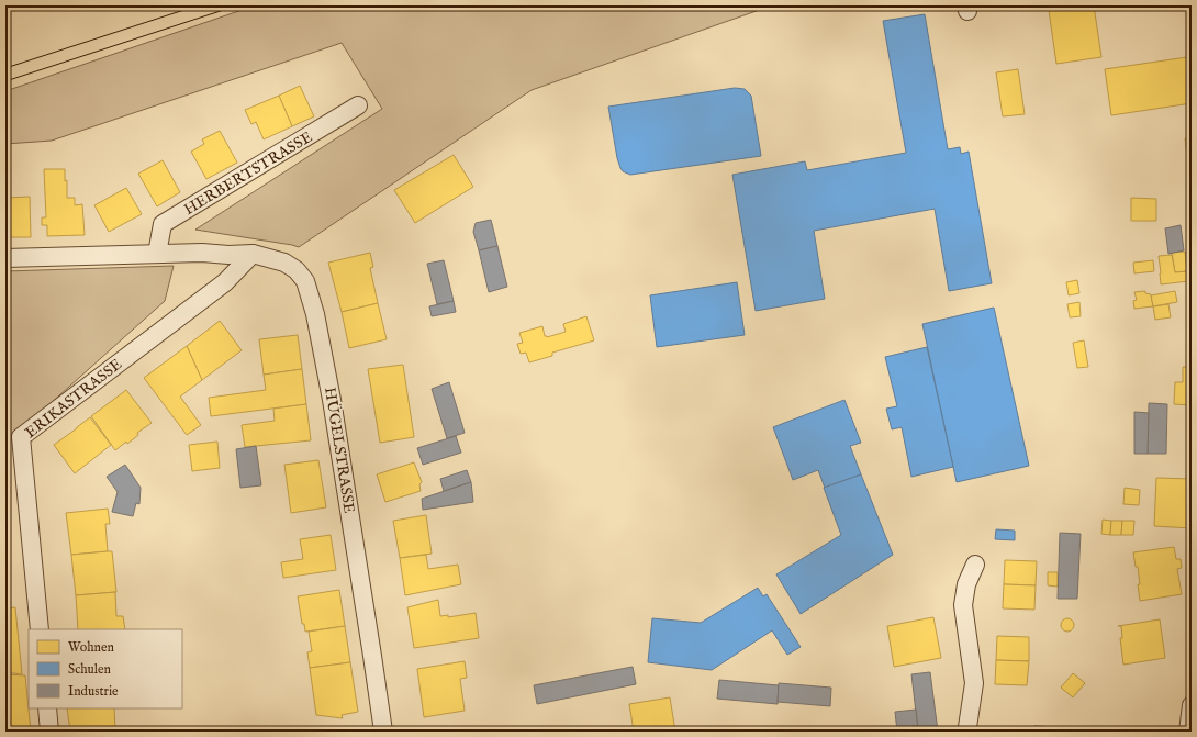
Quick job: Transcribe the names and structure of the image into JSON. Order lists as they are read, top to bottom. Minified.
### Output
{"streets":{"street":["HERBERTSTRASSE","ERIKASTRASSE","HÜGELSTRASSE"]},"crossings":[["HERBERTSTRASSE","HÜGELSTRASSE"],["ERIKASTRASSE","HÜGELSTRASSE"]],"legend":["Wohnen","Schulen","Industrie"]}
